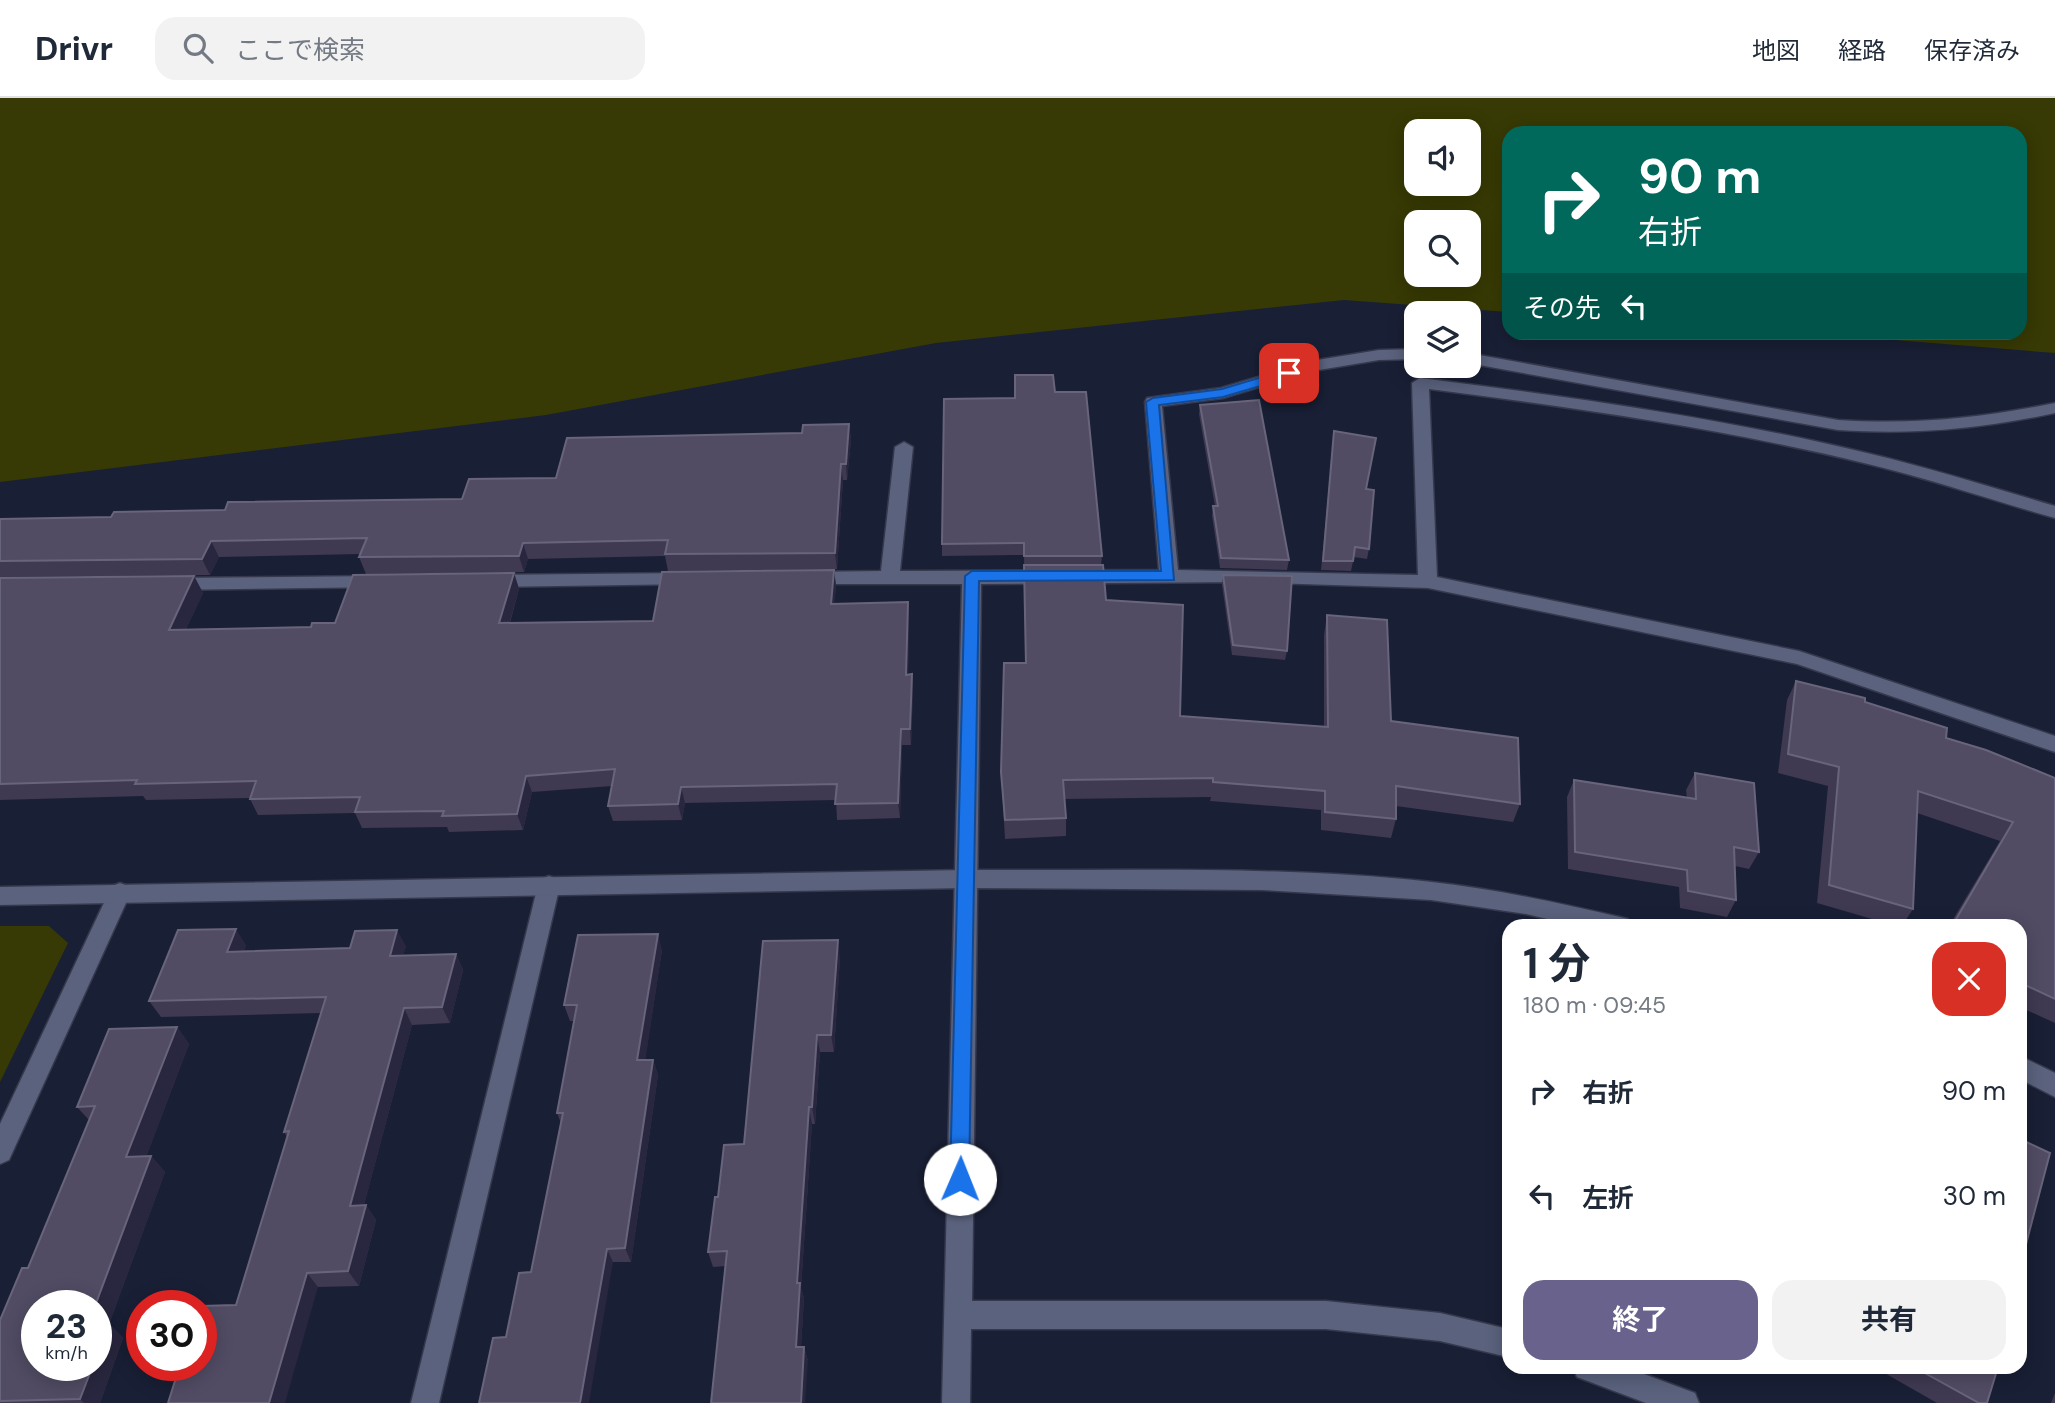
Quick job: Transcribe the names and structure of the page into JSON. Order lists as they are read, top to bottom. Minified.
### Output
{"page":{"header":"Drivr","search":"ここで検索","nav":["地図","経路","保存済み"],"turn":["90 m","右折"],"then":"その先","heading":["1 分","180 m · 09:45"],"list":[{"name":"右折","value":"90 m"},{"name":"左折","value":"30 m"}],"buttons":["終了","共有"],"speed":"23 km/h","limit":"30"}}
